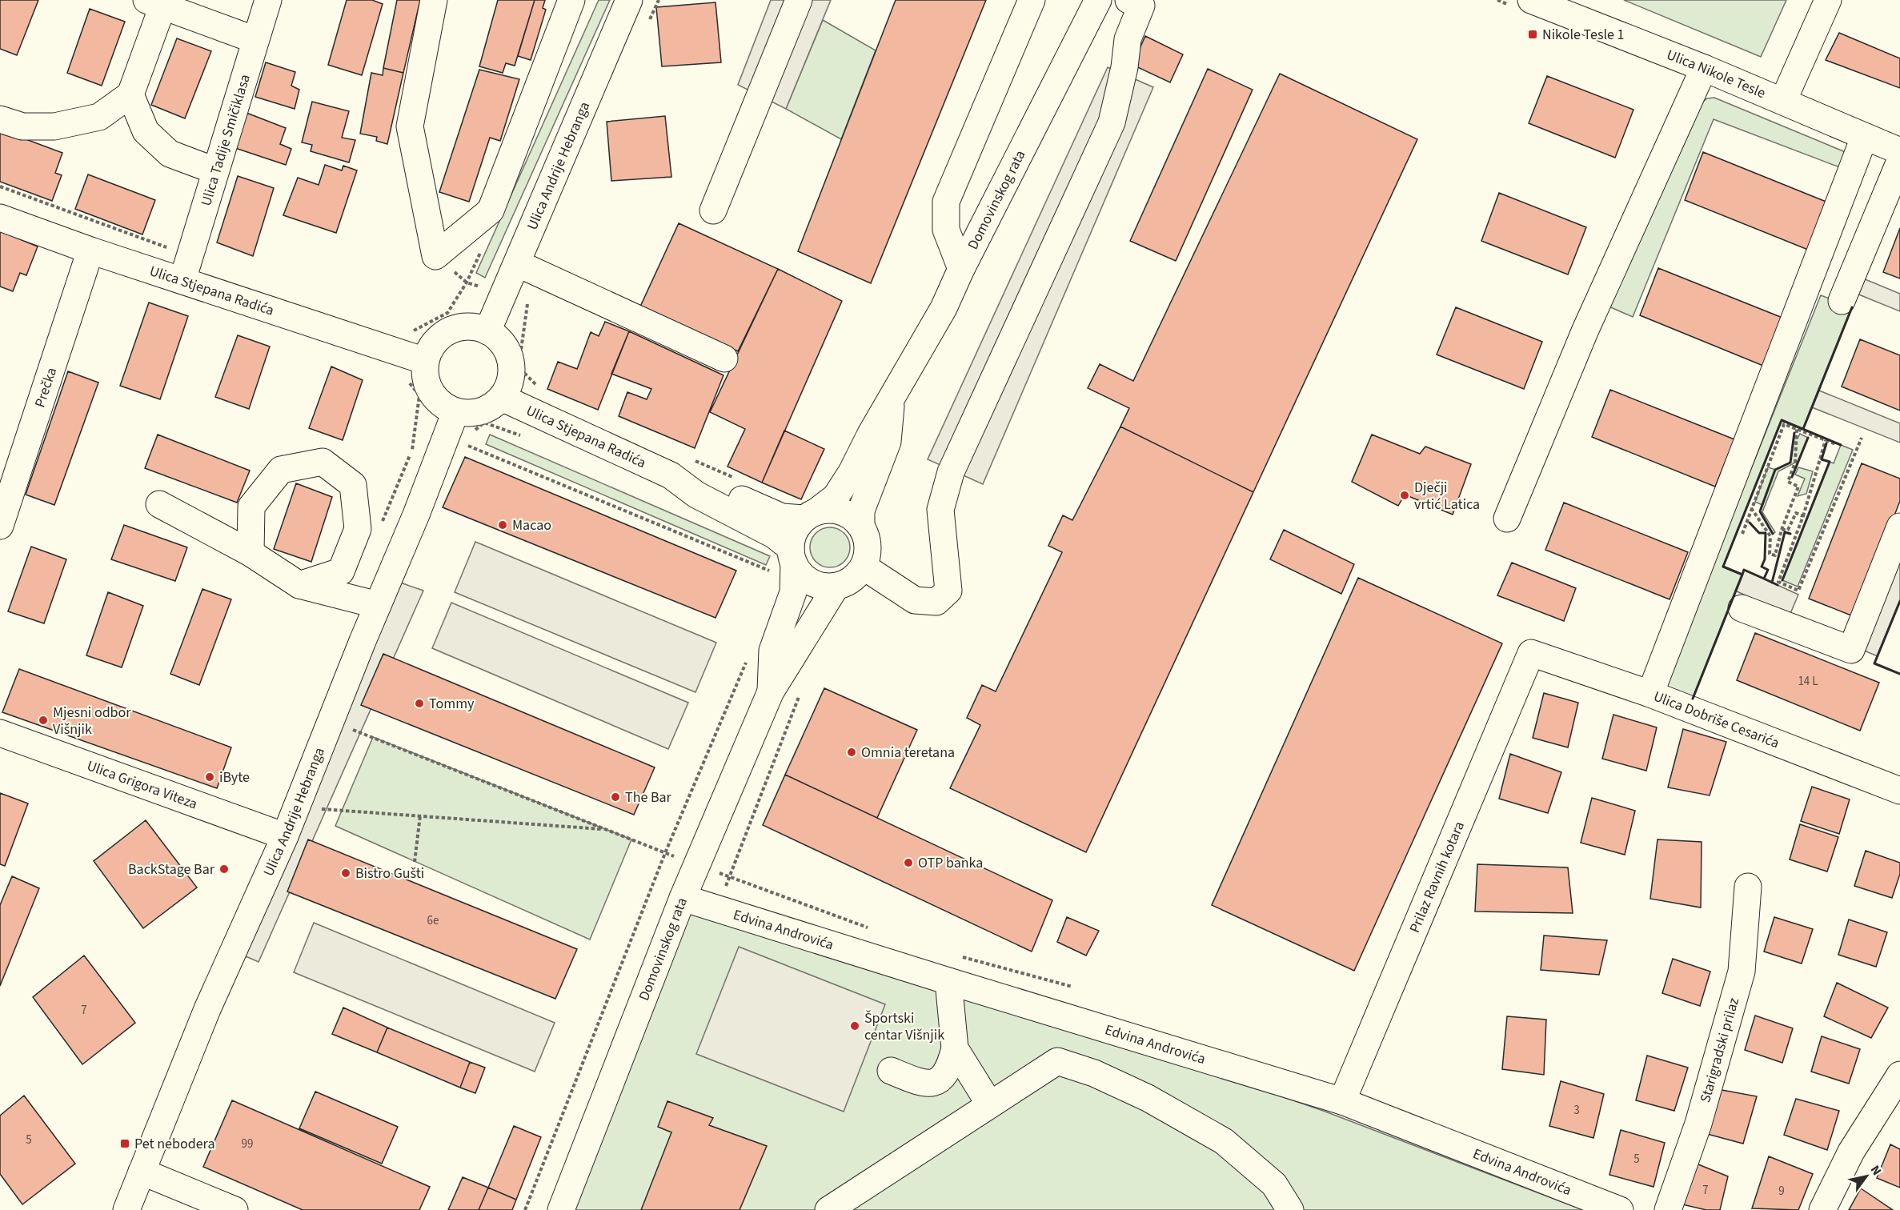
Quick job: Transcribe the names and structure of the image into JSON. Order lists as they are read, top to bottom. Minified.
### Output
{"streets":{"street":["Ulica Nikole Tesle","Ulica Tadije Smičiklasa","Ulica Andrije Hebranga","Domovinskog rata","Ulica Stjepana Radića","Prečka","Ulica Dobriše Cesarića","Ulica Grigora Viteza","Prilaz Ravnih kotara","Edvina Androvića","Starigradski prilaz"]},"crossings":[["Ulica Tadije Smičiklasa","Ulica Stjepana Radića"],["Ulica Andrije Hebranga","Ulica Stjepana Radića"],["Ulica Andrije Hebranga","Ulica Grigora Viteza"],["Domovinskog rata","Ulica Stjepana Radića"],["Domovinskog rata","Edvina Androvića"],["Ulica Stjepana Radića","Prečka"],["Ulica Dobriše Cesarića","Prilaz Ravnih kotara"],["Prilaz Ravnih kotara","Edvina Androvića"]],"places":{"transit":["Nikole Tesle 1","Pet nebodera"],"other":["Dječji vrtić Latica","Macao","Tommy","Mjesni odbor Višnjik","Omnia teretana","iByte","The Bar","OTP banka","BackStage Bar","Bistro Gušti","Športski centar Višnjik"]},"house_numbers":["14 L","6e","7","3","5","99","5","7","9"],"north":"top right"}
